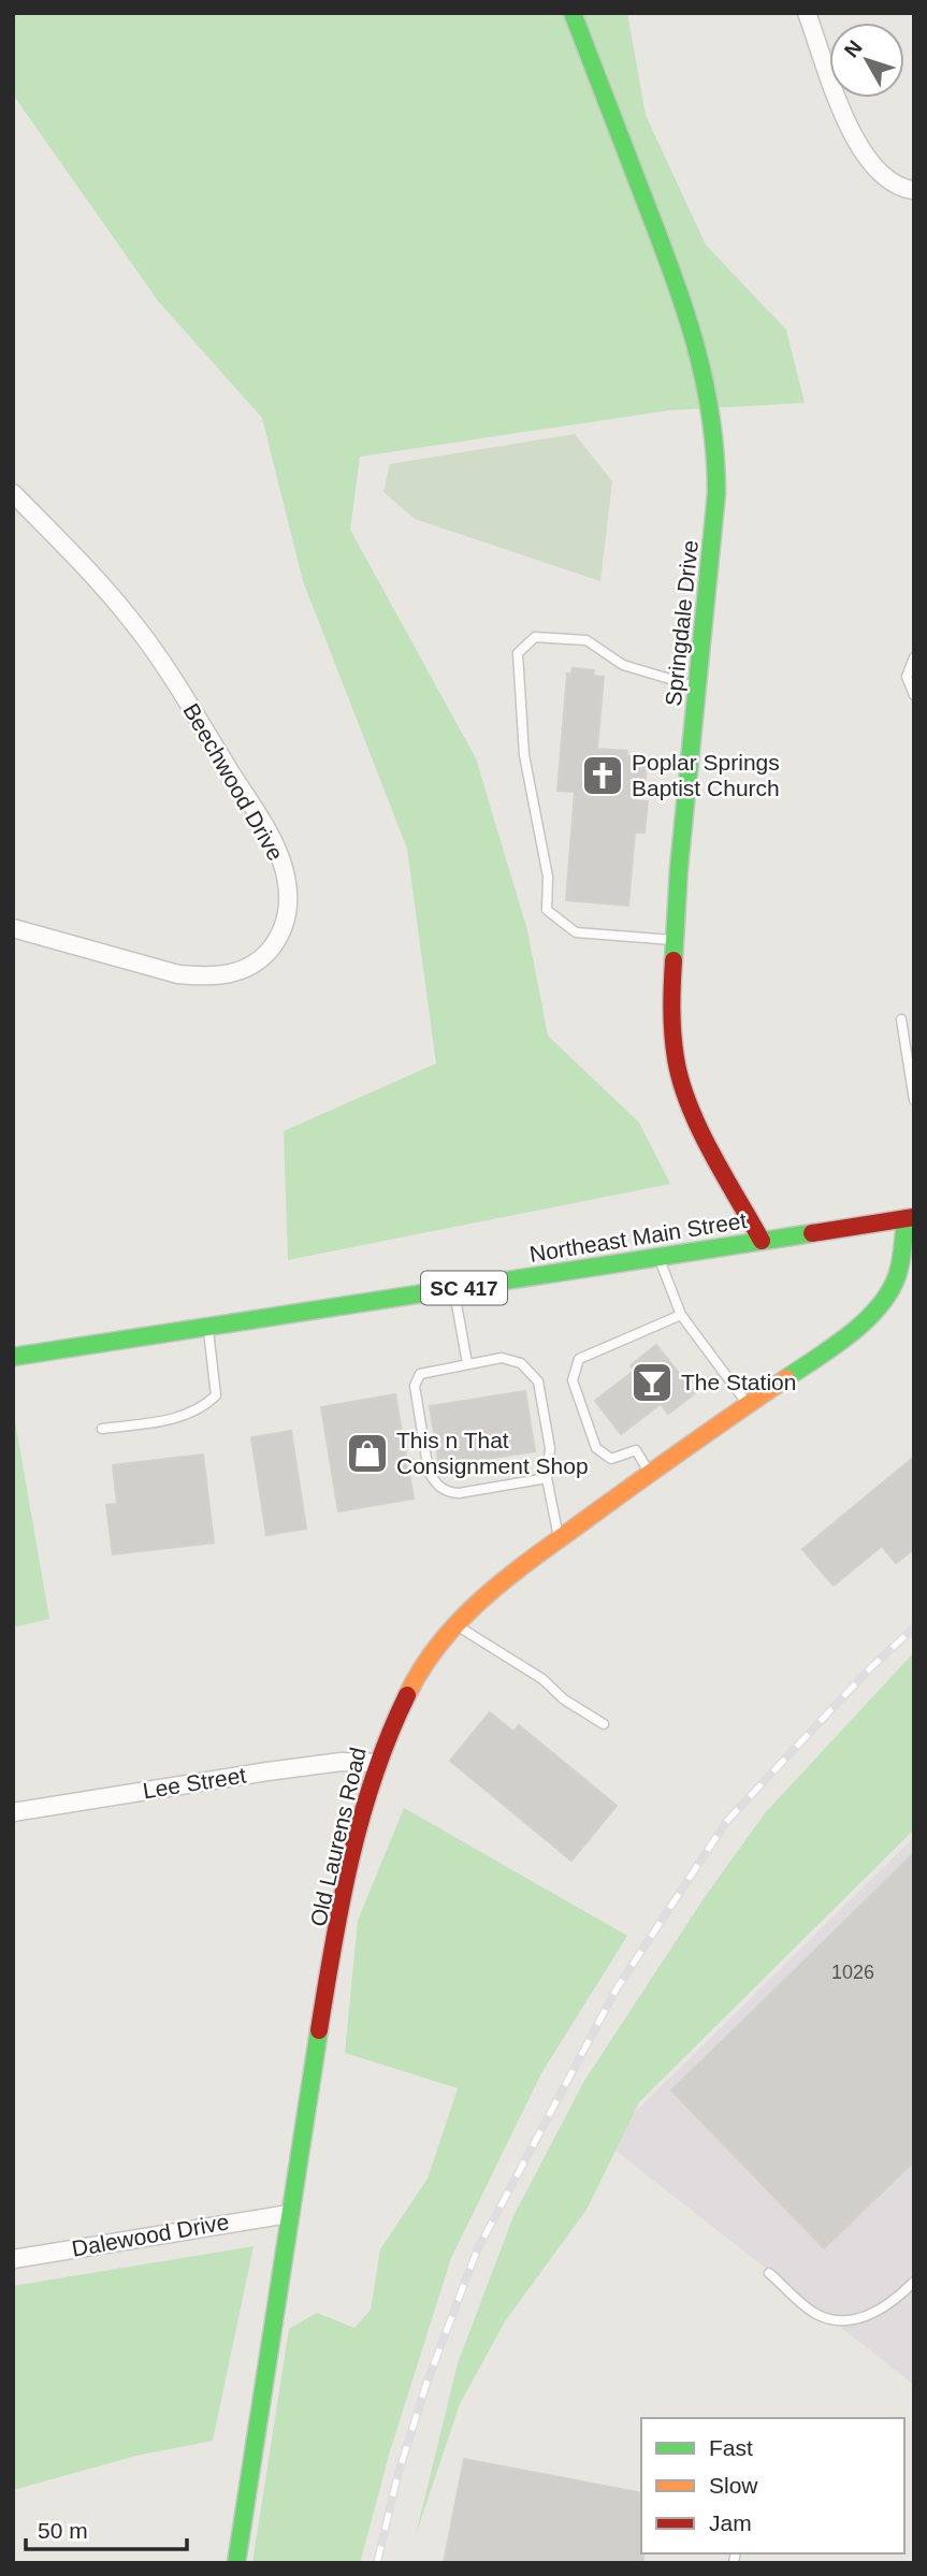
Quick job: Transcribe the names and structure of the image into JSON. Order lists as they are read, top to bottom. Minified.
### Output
{"streets":{"street":["Springdale Drive","Beechwood Drive","Northeast Main Street","SC 417","Lee Street","Old Laurens Road","Dalewood Drive"]},"crossings":[["Springdale Drive","Northeast Main Street"],["Northeast Main Street","Old Laurens Road"],["Lee Street","Old Laurens Road"],["Old Laurens Road","Dalewood Drive"]],"places":{"church":["Poplar Springs Baptist Church"],"bar":["The Station"],"shop":["This n That Consignment Shop"]},"house_numbers":["1026"],"legend":["Fast","Slow","Jam"],"scale_bar":"50 m","north":"top left"}
